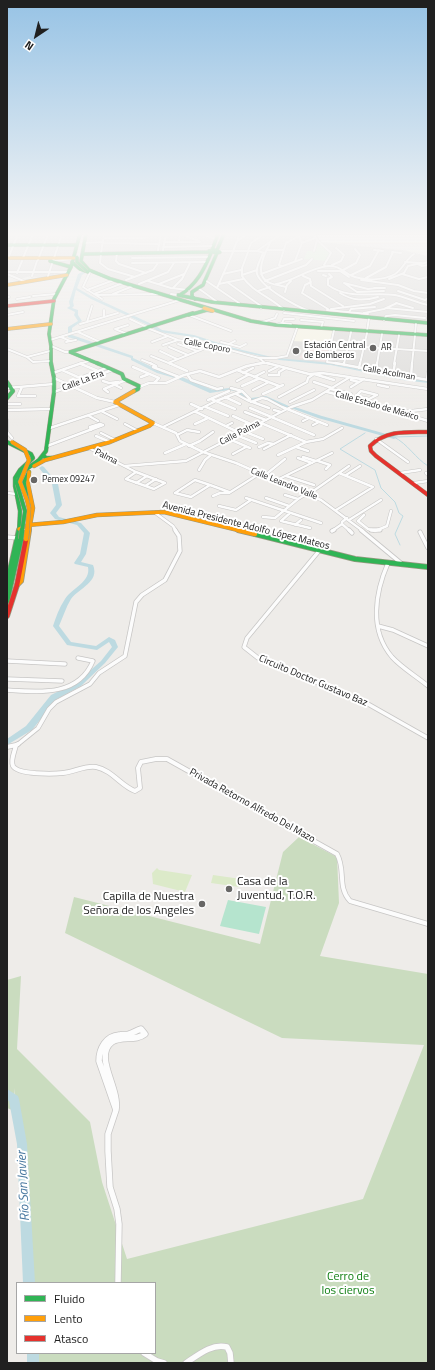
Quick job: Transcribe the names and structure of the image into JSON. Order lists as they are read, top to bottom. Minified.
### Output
{"streets":{"main road":["Avenida Presidente Adolfo López Mateos"],"street":["Calle Coporo","Calle Acolman","Calle La Era","Calle Estado de México","Calle Palma","Palma","Calle Leandro Valle","Circuito Doctor Gustavo Baz","Privada Retorno Alfredo Del Mazo"]},"crossings":[["Calle Coporo","Calle Palma"],["Calle Estado de México","Calle Palma"],["Calle Palma","Palma"],["Calle Palma","Calle Leandro Valle"],["Calle Leandro Valle","Avenida Presidente Adolfo López Mateos"],["Avenida Presidente Adolfo López Mateos","Circuito Doctor Gustavo Baz"]],"water":["Río San Javier"],"parks":["Cerro de los ciervos"],"places":["AR","Estación Central de Bomberos","Pemex 09247","Casa de la Juventud, T.O.R.","Capilla de Nuestra Señora de los Angeles"],"legend":["Fluido","Lento","Atasco"],"north":"bottom left"}
